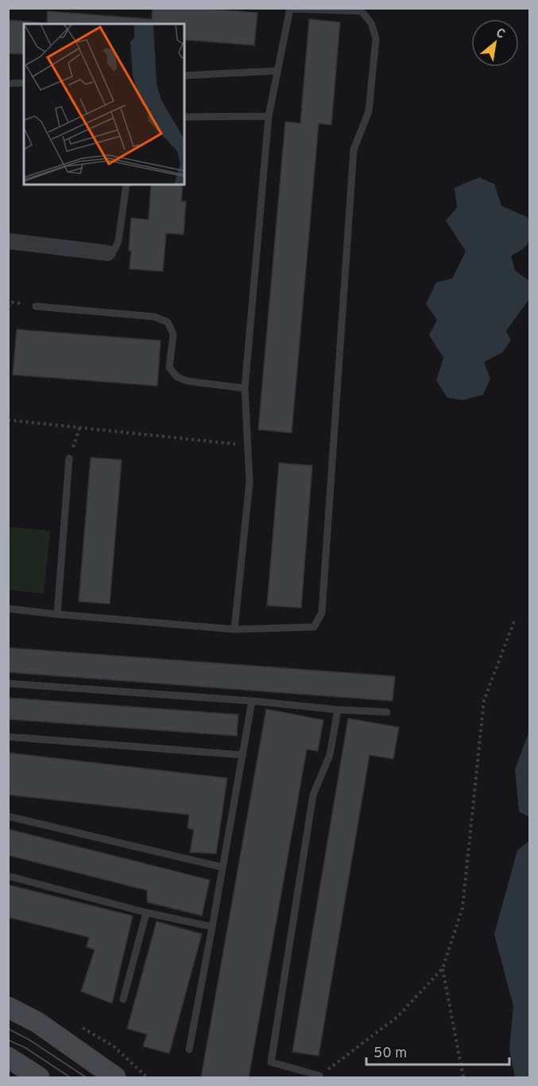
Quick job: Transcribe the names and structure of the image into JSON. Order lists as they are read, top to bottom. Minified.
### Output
{"scale_bar":"50 m","north":"top right"}
